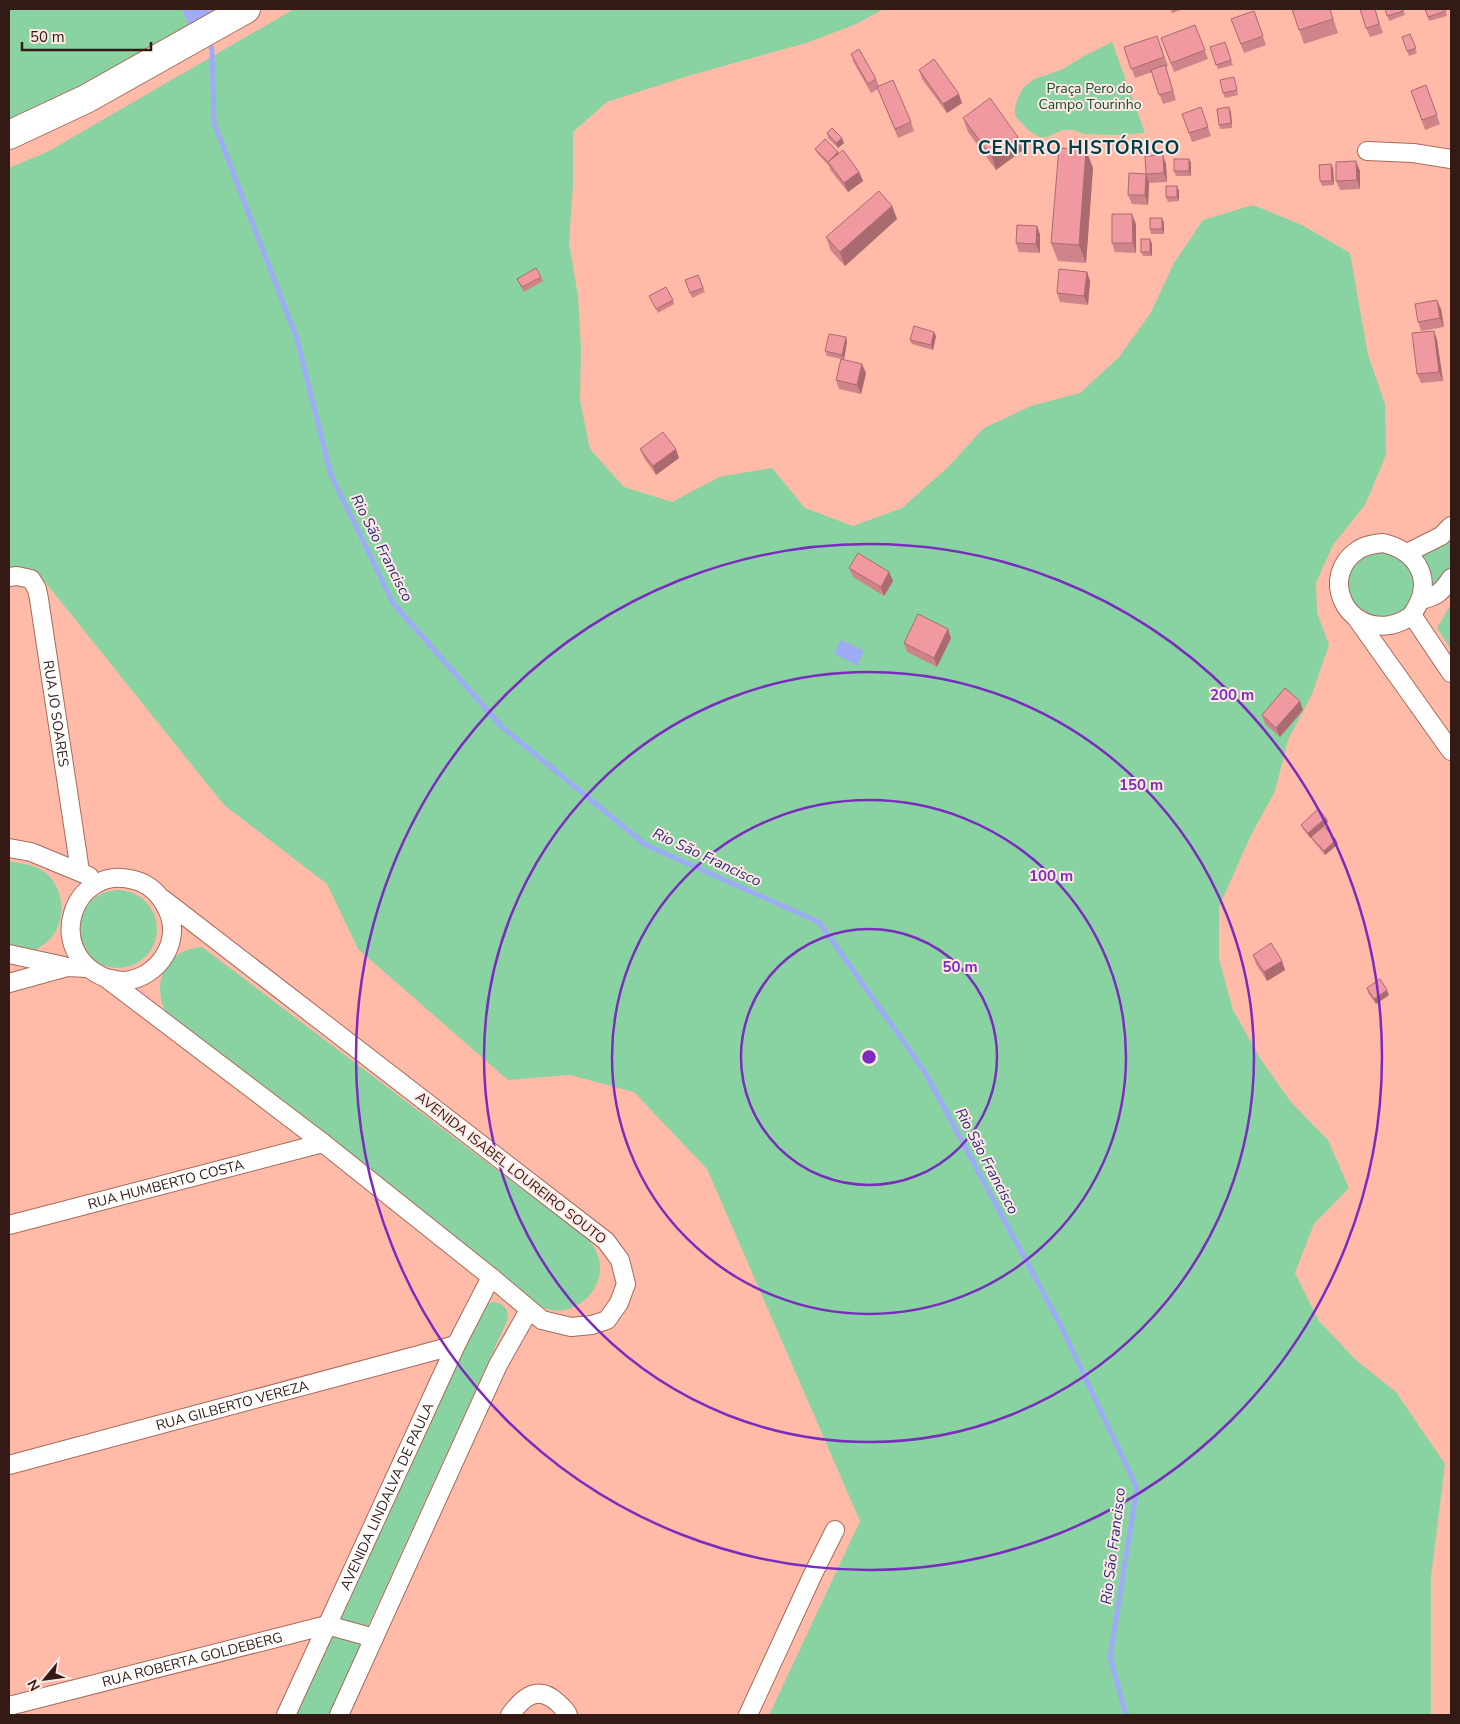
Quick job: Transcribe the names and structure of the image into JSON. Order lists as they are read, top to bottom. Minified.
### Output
{"streets":{"street":["RUA JO SOARES","AVENIDA ISABEL LOUREIRO SOUTO","RUA HUMBERTO COSTA","RUA GILBERTO VEREZA","AVENIDA LINDALVA DE PAULA","RUA ROBERTA GOLDEBERG"]},"crossings":[["AVENIDA ISABEL LOUREIRO SOUTO","RUA HUMBERTO COSTA"],["AVENIDA ISABEL LOUREIRO SOUTO","AVENIDA LINDALVA DE PAULA"],["RUA GILBERTO VEREZA","AVENIDA LINDALVA DE PAULA"],["AVENIDA LINDALVA DE PAULA","RUA ROBERTA GOLDEBERG"]],"districts":["CENTRO HISTÓRICO"],"water":["Rio São Francisco"],"parks":["Praça Pero do Campo Tourinho"],"scale_bar":"50 m","north":"bottom left","rings":["200 m","150 m","100 m","50 m"]}
